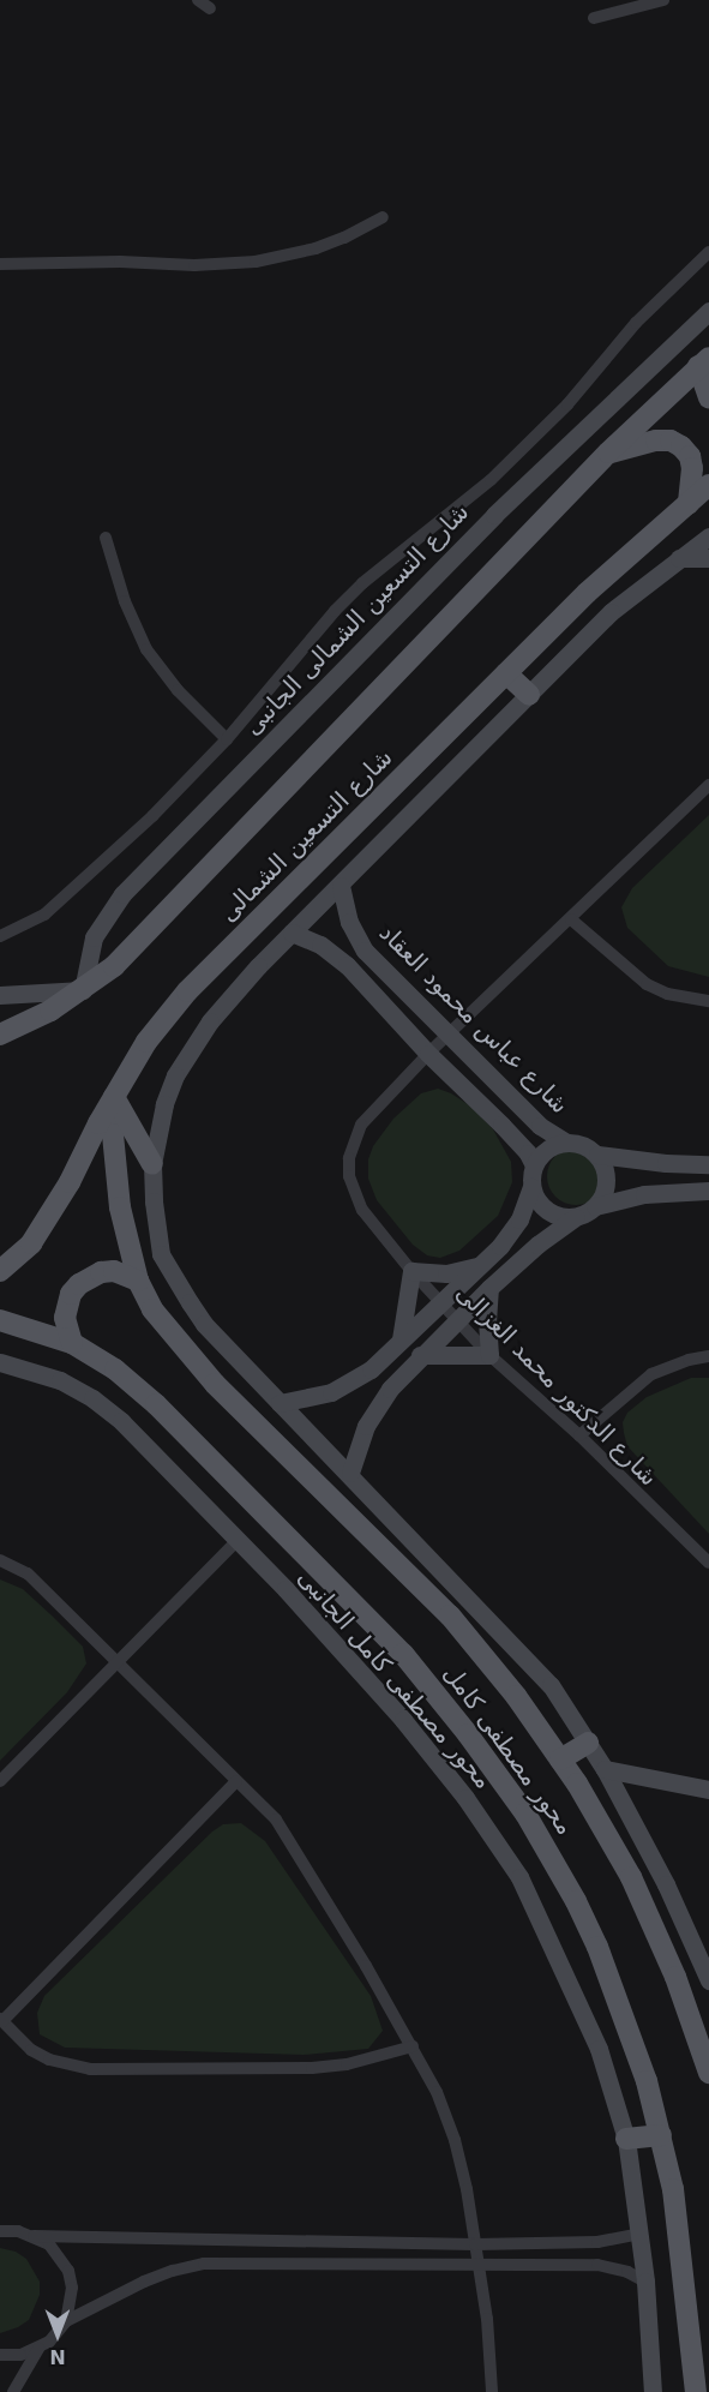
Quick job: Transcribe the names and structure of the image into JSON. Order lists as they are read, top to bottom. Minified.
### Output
{"streets":{"main road":["شارع التسعين الشمالى","محور مصطفى كامل"],"street":["شارع التسعين الشمالى الجانبى","شارع عباس محمود العقاد","شارع الدكتور محمد الغزالى","محور مصطفى كامل الجانبى"]},"crossings":[["شارع التسعين الشمالى الجانبى","شارع التسعين الشمالى"],["شارع التسعين الشمالى","محور مصطفى كامل"],["شارع عباس محمود العقاد","شارع الدكتور محمد الغزالى"]],"north":"bottom"}
